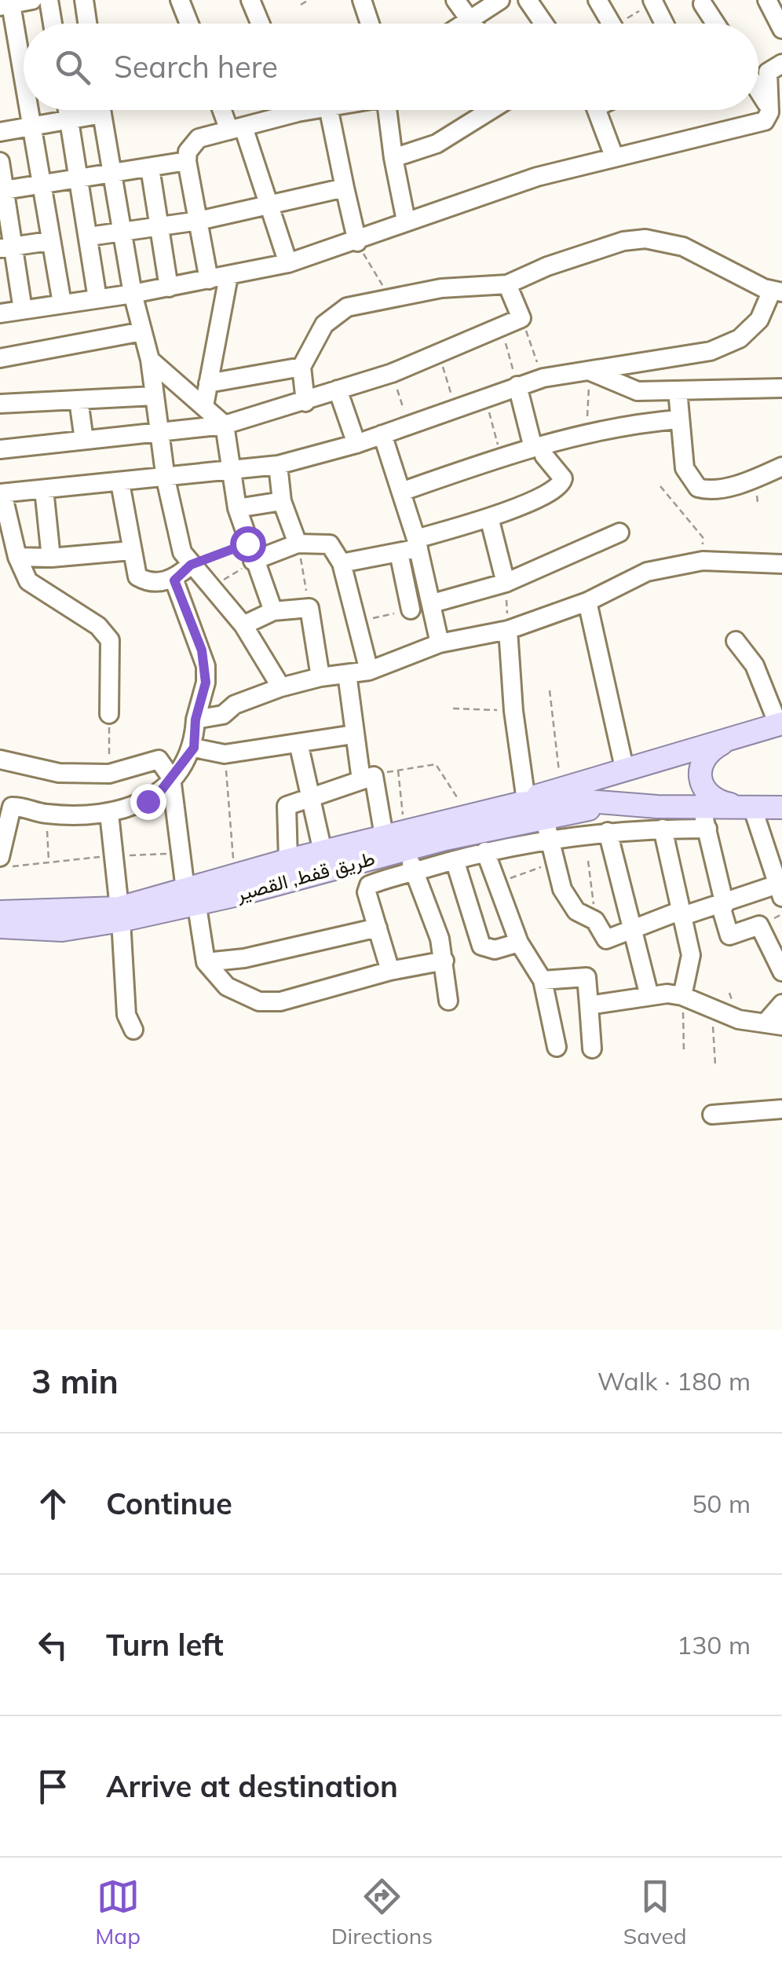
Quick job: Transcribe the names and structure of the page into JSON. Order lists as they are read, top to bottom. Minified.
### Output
{"streets":{"main road":["طريق قفط, القصير"]},"page":{"search":"Search here","heading":["3 min","Walk · 180 m"],"list":[["Continue","50 m"],["Turn left","130 m"],"Arrive at destination"],"nav":["Map","Directions","Saved"]}}
